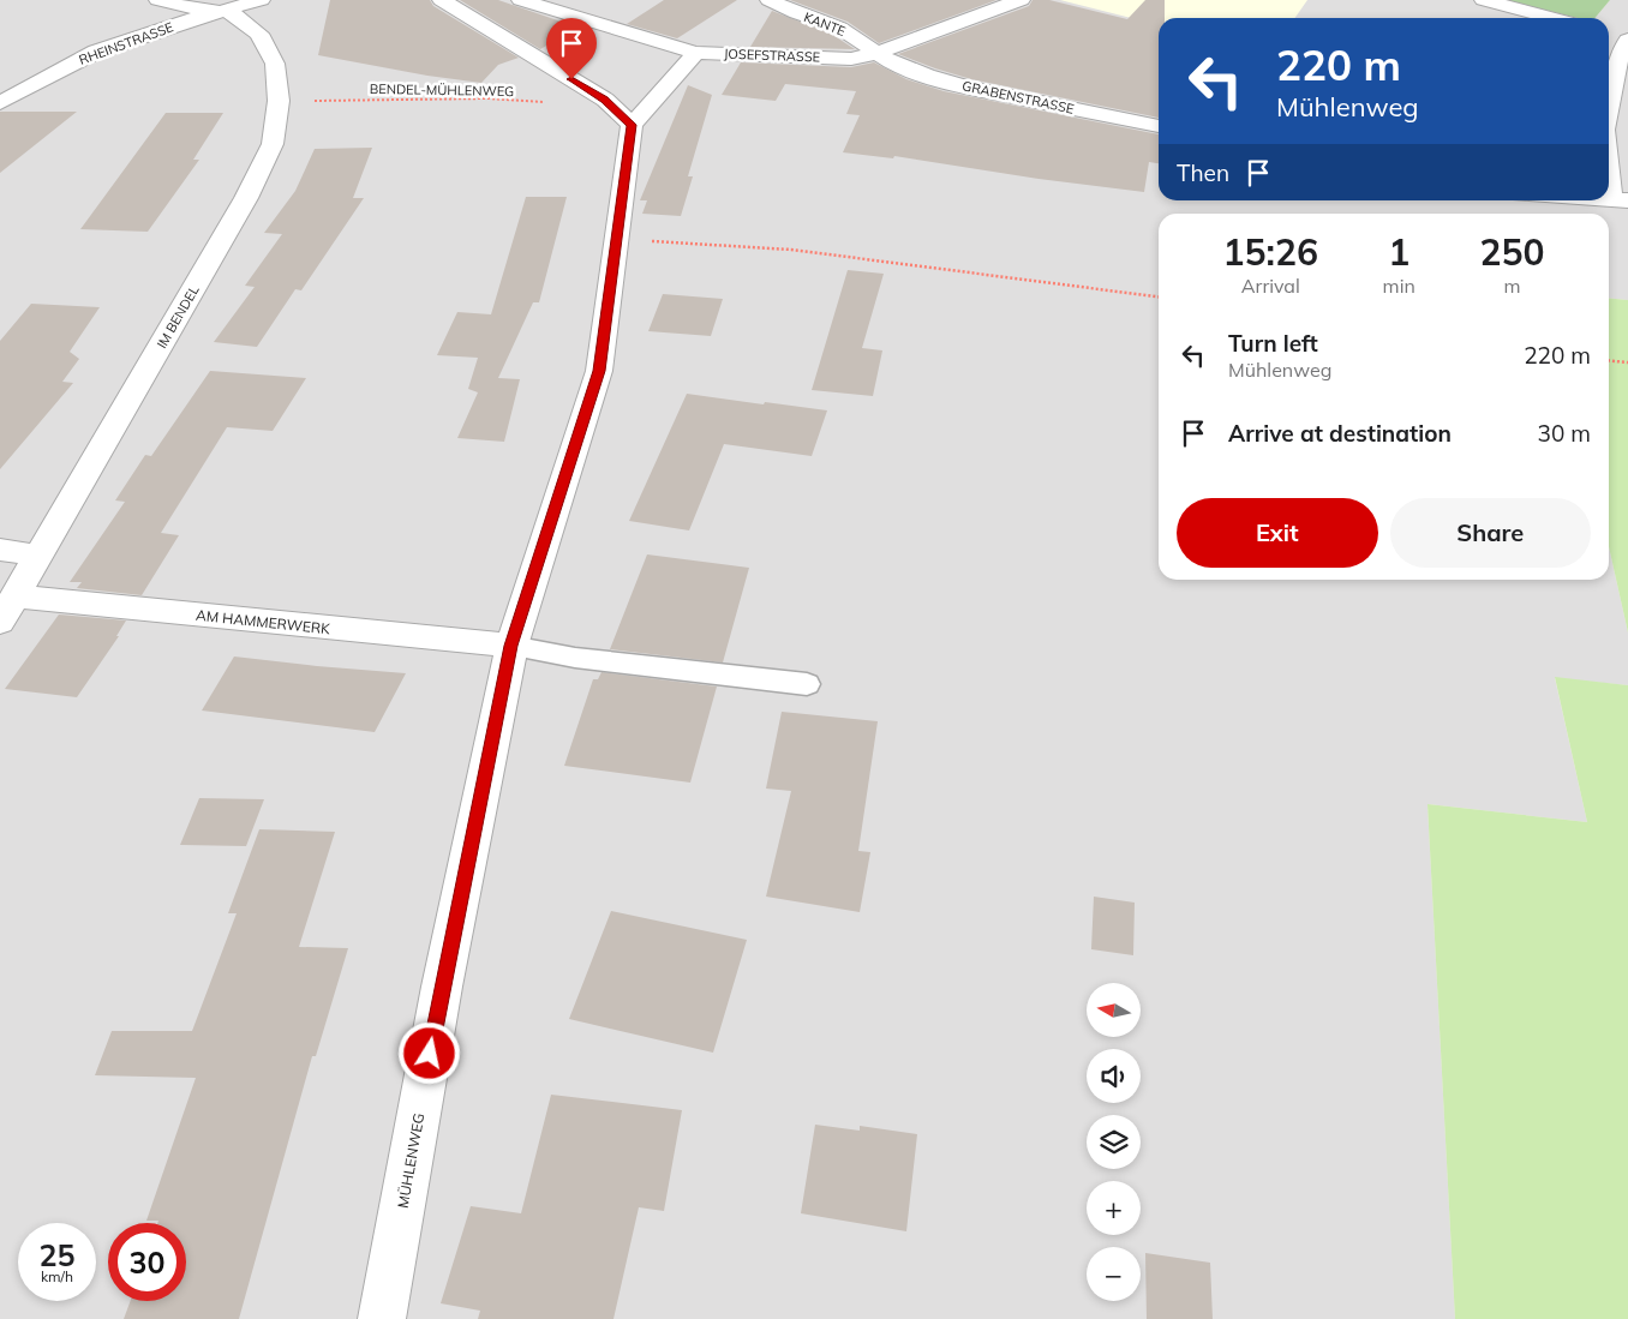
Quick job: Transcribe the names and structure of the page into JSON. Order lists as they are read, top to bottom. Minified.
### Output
{"streets":{"street":["KANTE","RHEINSTRASSE","JOSEFSTRASSE","GRABENSTRASSE","IM BENDEL","AM HAMMERWERK","MÜHLENWEG"],"path":["BENDEL-MÜHLENWEG"]},"crossings":[["KANTE","JOSEFSTRASSE"],["KANTE","GRABENSTRASSE"],["RHEINSTRASSE","IM BENDEL"],["JOSEFSTRASSE","GRABENSTRASSE"],["BENDEL-MÜHLENWEG","IM BENDEL"],["IM BENDEL","AM HAMMERWERK"],["AM HAMMERWERK","MÜHLENWEG"]],"north":"left","page":{"turn":["220 m","Mühlenweg"],"then":"Then","eta":["15:26","Arrival","1","min","250","m"],"list":[{"name":"Turn left","note":"Mühlenweg","value":"220 m"},{"name":"Arrive at destination","value":"30 m"}],"buttons":["Exit","Share"],"map_buttons":["+","−"],"speed":"25 km/h","limit":"30"}}
